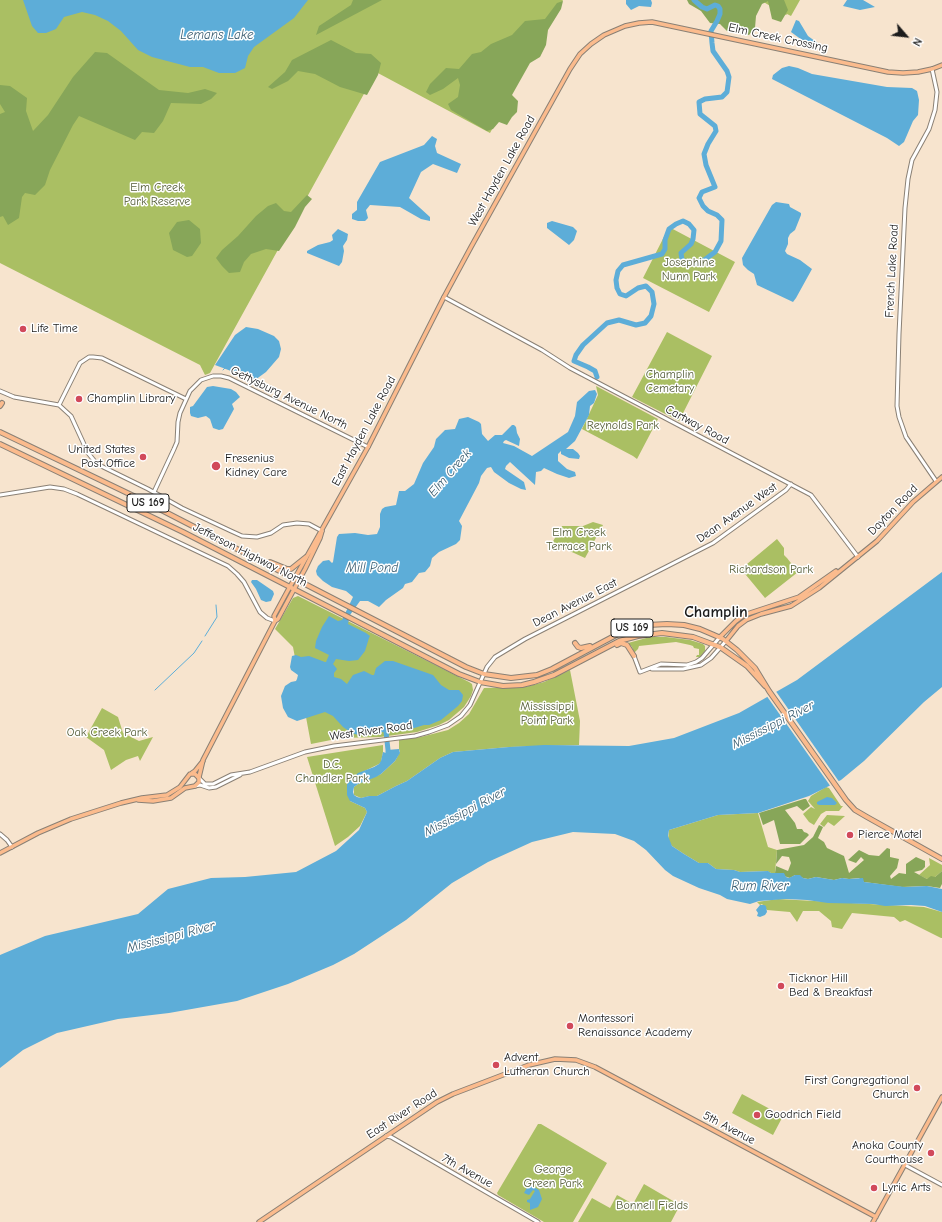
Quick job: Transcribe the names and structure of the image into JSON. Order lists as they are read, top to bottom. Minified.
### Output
{"streets":{"highway":["US 169","Jefferson Highway North"],"main road":["Elm Creek Crossing","West Hayden Lake Road","East Hayden Lake Road","Dayton Road","East River Road","5th Avenue"],"street":["French Lake Road","Gettysburg Avenue North","Cartway Road","Dean Avenue West","Dean Avenue East","West River Road","7th Avenue"]},"crossings":[["Elm Creek Crossing","West Hayden Lake Road"],["Elm Creek Crossing","French Lake Road"],["West Hayden Lake Road","Cartway Road"],["West Hayden Lake Road","East Hayden Lake Road"],["French Lake Road","Dayton Road"],["Gettysburg Avenue North","East Hayden Lake Road"],["Cartway Road","Dayton Road"],["Cartway Road","Dean Avenue West"],["East Hayden Lake Road","Jefferson Highway North"],["East Hayden Lake Road","West River Road"],["US 169","Dayton Road"],["US 169","Jefferson Highway North"],["US 169","Dean Avenue East"],["Dean Avenue West","Dean Avenue East"],["Jefferson Highway North","Dean Avenue East"],["Jefferson Highway North","West River Road"],["Dean Avenue East","West River Road"],["East River Road","5th Avenue"],["East River Road","7th Avenue"]],"districts":["Champlin"],"water":["Lemans Lake","Elm Creek","Mill Pond","Mississippi River","Rum River"],"parks":["Elm Creek Park Reserve","Josephine Nunn Park","Champlin Cemetary","Reynolds Park","Elm Creek Terrace Park","Richardson Park","Mississippi Point Park","Oak Creek Park","D.C. Chandler Park","George Green Park","Bonnell Fields"],"places":["Life Time","Champlin Library","United States Post Office","Fresenius Kidney Care","Pierce Motel","Ticknor Hill Bed & Breakfast","Montessori Renaissance Academy","Advent Lutheran Church","First Congregational Church","Goodrich Field","Anoka County Courthouse","Lyric Arts"],"north":"bottom right"}
